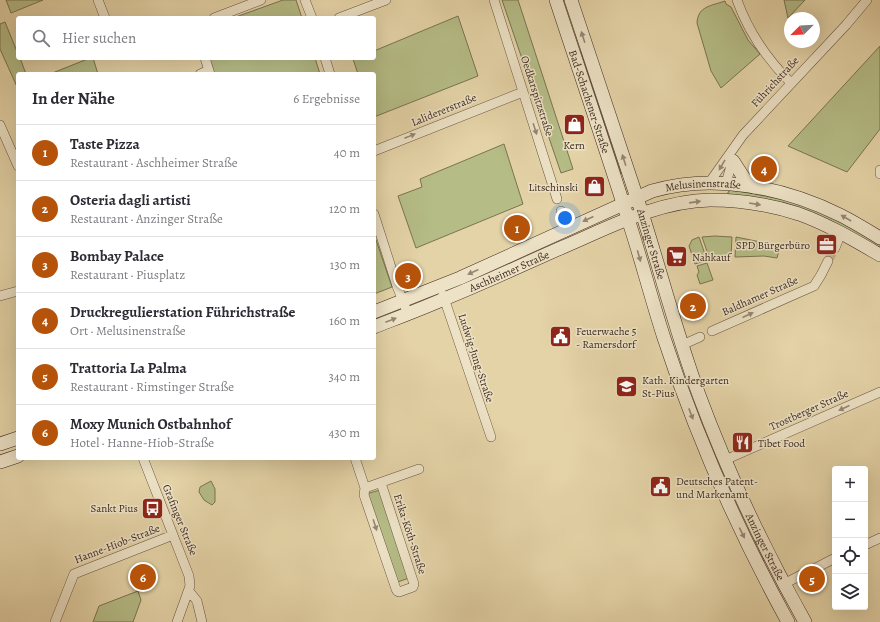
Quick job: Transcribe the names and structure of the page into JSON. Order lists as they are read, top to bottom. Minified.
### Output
{"streets":{"main road":["Bad-Schachener-Straße","Melusinenstraße","Anzinger Straße","Aschheimer Straße"],"street":["Führichstraße","Oedkarspitzstraße","Lalidererstraße","Baldhamer Straße","Ludwig-Jung-Straße","Trostberger Straße","Grafinger Straße","Erika-Köth-Straße","Hanne-Hiob-Straße"]},"crossings":[["Führichstraße","Melusinenstraße"],["Oedkarspitzstraße","Lalidererstraße"],["Bad-Schachener-Straße","Melusinenstraße"],["Bad-Schachener-Straße","Anzinger Straße"],["Bad-Schachener-Straße","Aschheimer Straße"],["Melusinenstraße","Anzinger Straße"],["Melusinenstraße","Aschheimer Straße"],["Anzinger Straße","Aschheimer Straße"],["Anzinger Straße","Trostberger Straße"],["Aschheimer Straße","Ludwig-Jung-Straße"],["Grafinger Straße","Hanne-Hiob-Straße"]],"one_way":["Oedkarspitzstraße","Lalidererstraße","Baldhamer Straße","Trostberger Straße"],"places":{"shop":["Kern","Litschinski"],"office":["SPD Bürgerbüro"],"supermarket":["Nahkauf"],"public building":["Feuerwache 5 - Ramersdorf","Deutsches Patent- und Markenamt"],"school or university":["Kath. Kindergarten St-Pius"],"restaurant":["Tibet Food"],"bus stop":["Sankt Pius"]},"north":"bottom left","page":{"search":"Hier suchen","heading":["In der Nähe","6 Ergebnisse"],"list":[{"mark":"1","name":"Taste Pizza","note":"Restaurant · Aschheimer Straße","value":"40 m"},{"mark":"2","name":"Osteria dagli artisti","note":"Restaurant · Anzinger Straße","value":"120 m"},{"mark":"3","name":"Bombay Palace","note":"Restaurant · Piusplatz","value":"130 m"},{"mark":"4","name":"Druckregulierstation Führichstraße","note":"Ort · Melusinenstraße","value":"160 m"},{"mark":"5","name":"Trattoria La Palma","note":"Restaurant · Rimstinger Straße","value":"340 m"},{"mark":"6","name":"Moxy Munich Ostbahnhof","note":"Hotel · Hanne-Hiob-Straße","value":"430 m"}],"pins":["4","1","3","2","6","5"],"map_buttons":["+","−"]}}
